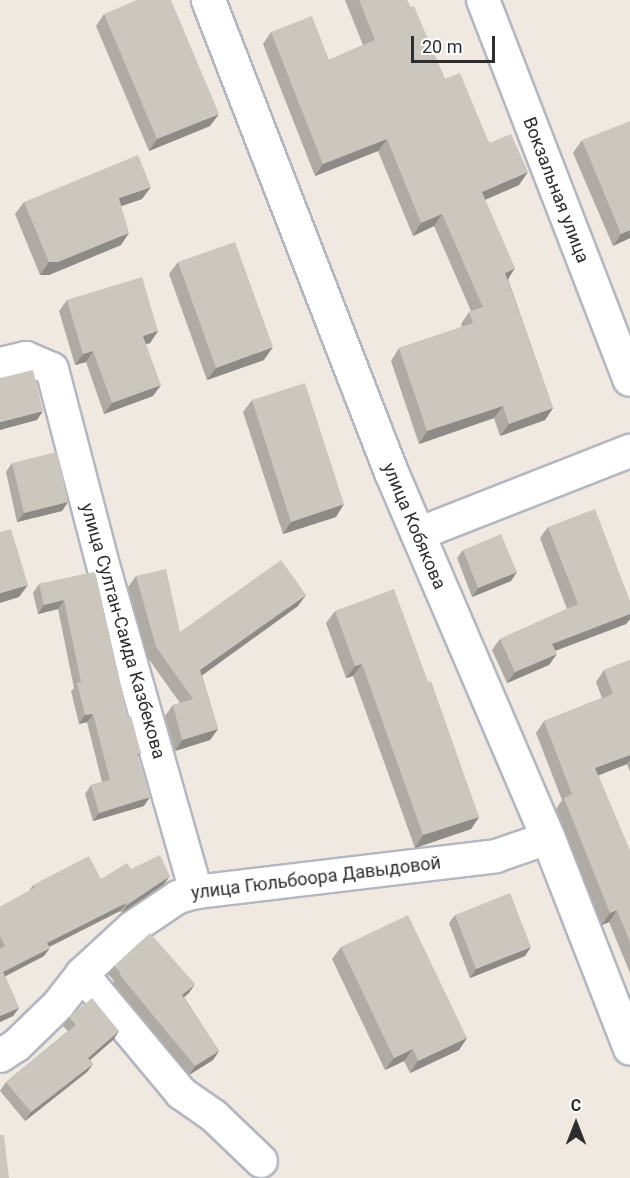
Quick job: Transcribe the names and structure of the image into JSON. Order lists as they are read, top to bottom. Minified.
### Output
{"streets":{"street":["Вокзальная улица","улица Кобякова","улица Султан-Саида Казбекова","улица Гюльбоора Давыдовой"]},"crossings":[["улица Кобякова","улица Гюльбоора Давыдовой"],["улица Султан-Саида Казбекова","улица Гюльбоора Давыдовой"]],"scale_bar":"20 m","north":"top"}
